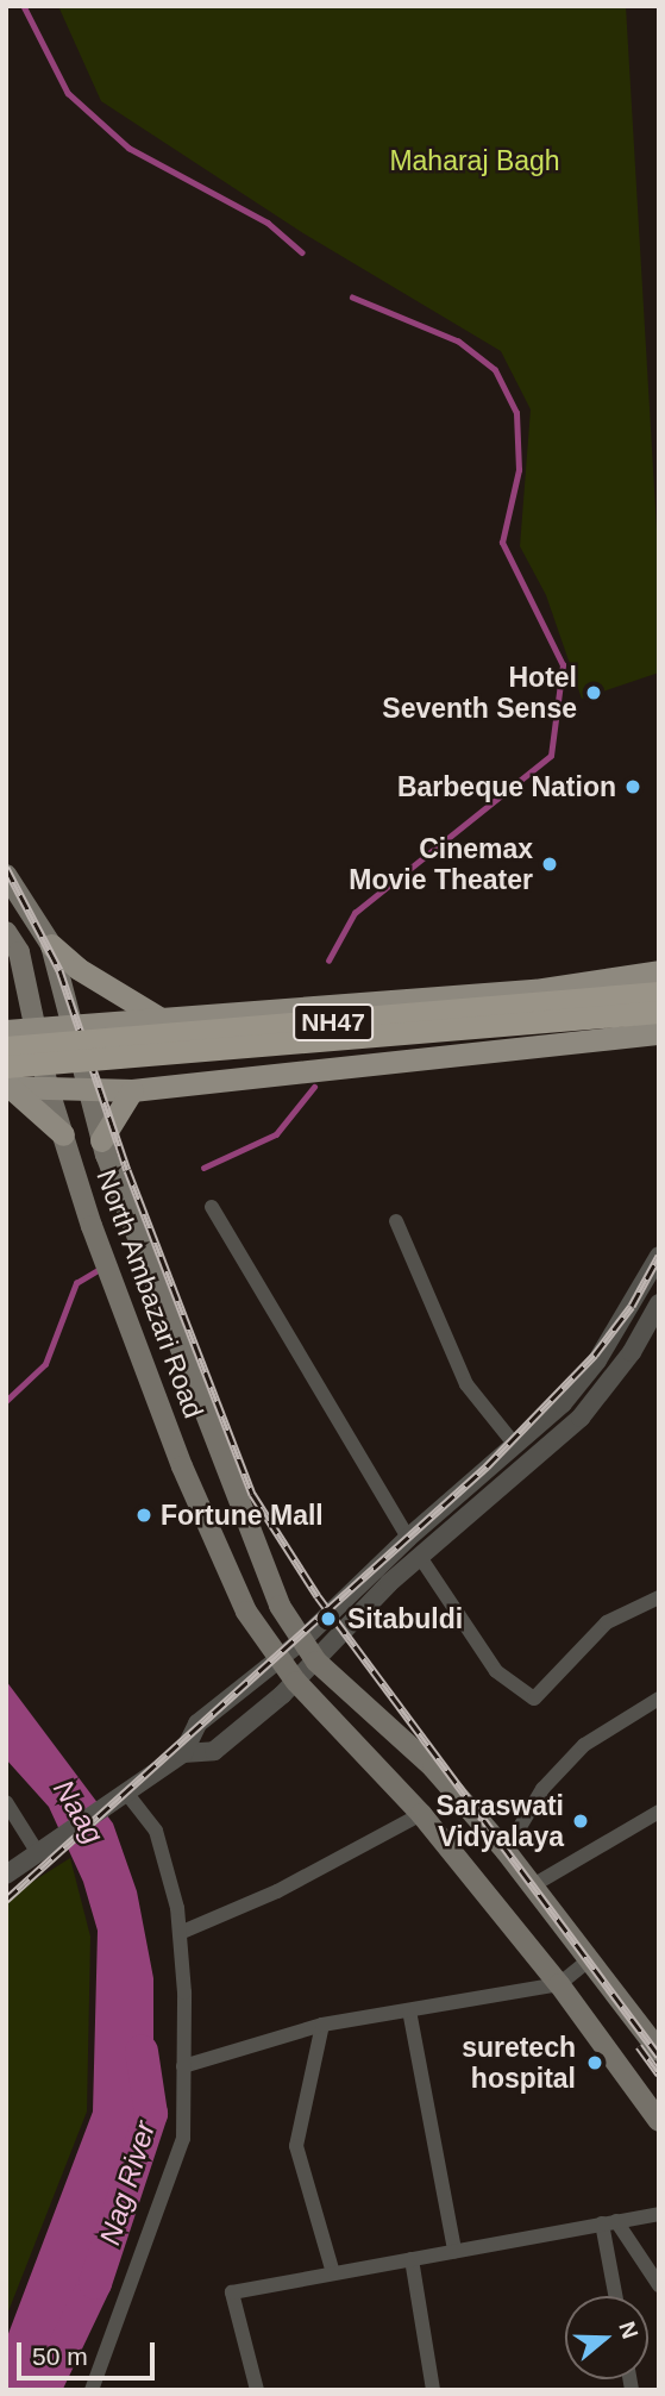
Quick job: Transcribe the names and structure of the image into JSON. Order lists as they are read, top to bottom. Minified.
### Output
{"streets":{"highway":["NH47"],"main road":["North Ambazari Road"]},"water":["Naag","Nag River"],"parks":["Maharaj Bagh"],"places":["Hotel Seventh Sense","Barbeque Nation","Cinemax Movie Theater","Fortune Mall","Sitabuldi","Saraswati Vidyalaya","suretech hospital"],"scale_bar":"50 m","north":"right"}
